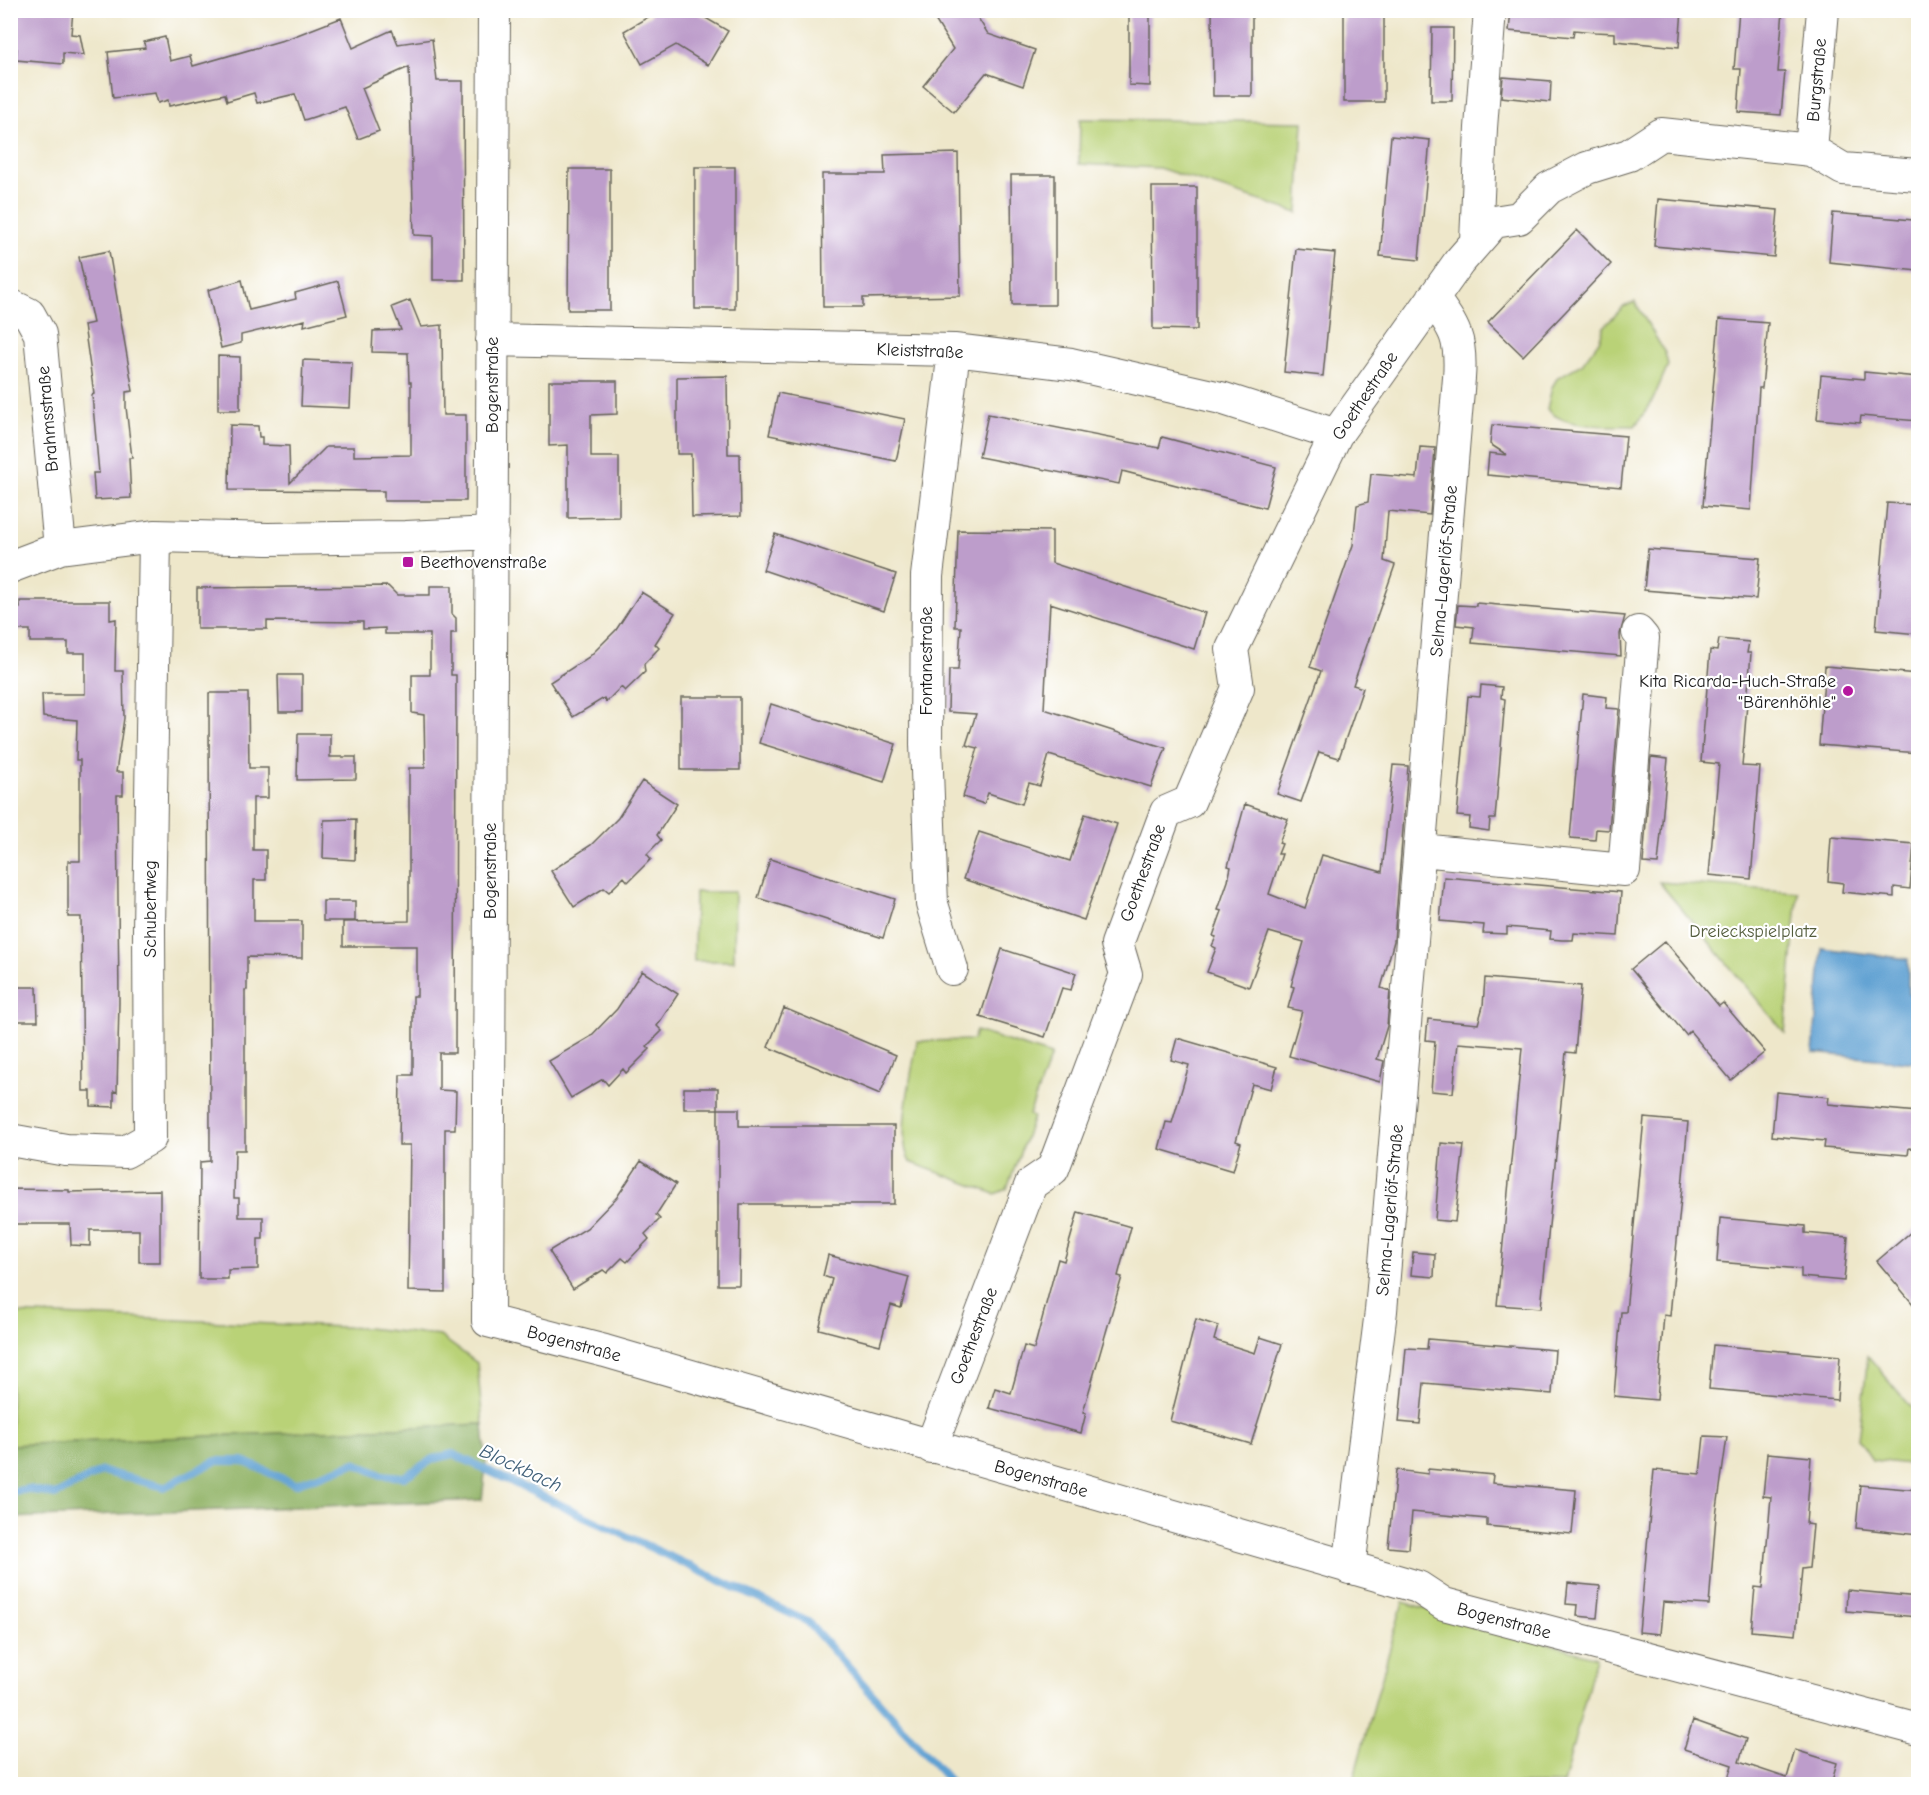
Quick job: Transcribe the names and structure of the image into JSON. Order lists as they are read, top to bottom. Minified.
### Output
{"streets":{"street":["Burgstraße","Kleiststraße","Bogenstraße","Goethestraße","Brahmsstraße","Selma-Lagerlöf-Straße","Fontanestraße","Schubertweg"]},"crossings":[["Burgstraße","Goethestraße"],["Kleiststraße","Bogenstraße"],["Kleiststraße","Goethestraße"],["Kleiststraße","Fontanestraße"],["Bogenstraße","Goethestraße"],["Bogenstraße","Selma-Lagerlöf-Straße"],["Goethestraße","Selma-Lagerlöf-Straße"]],"water":["Blockbach"],"parks":["Dreieckspielplatz"],"places":{"transit":["Beethovenstraße"],"other":["Kita Ricarda-Huch-Straße \"Bärenhöhle\""]}}
